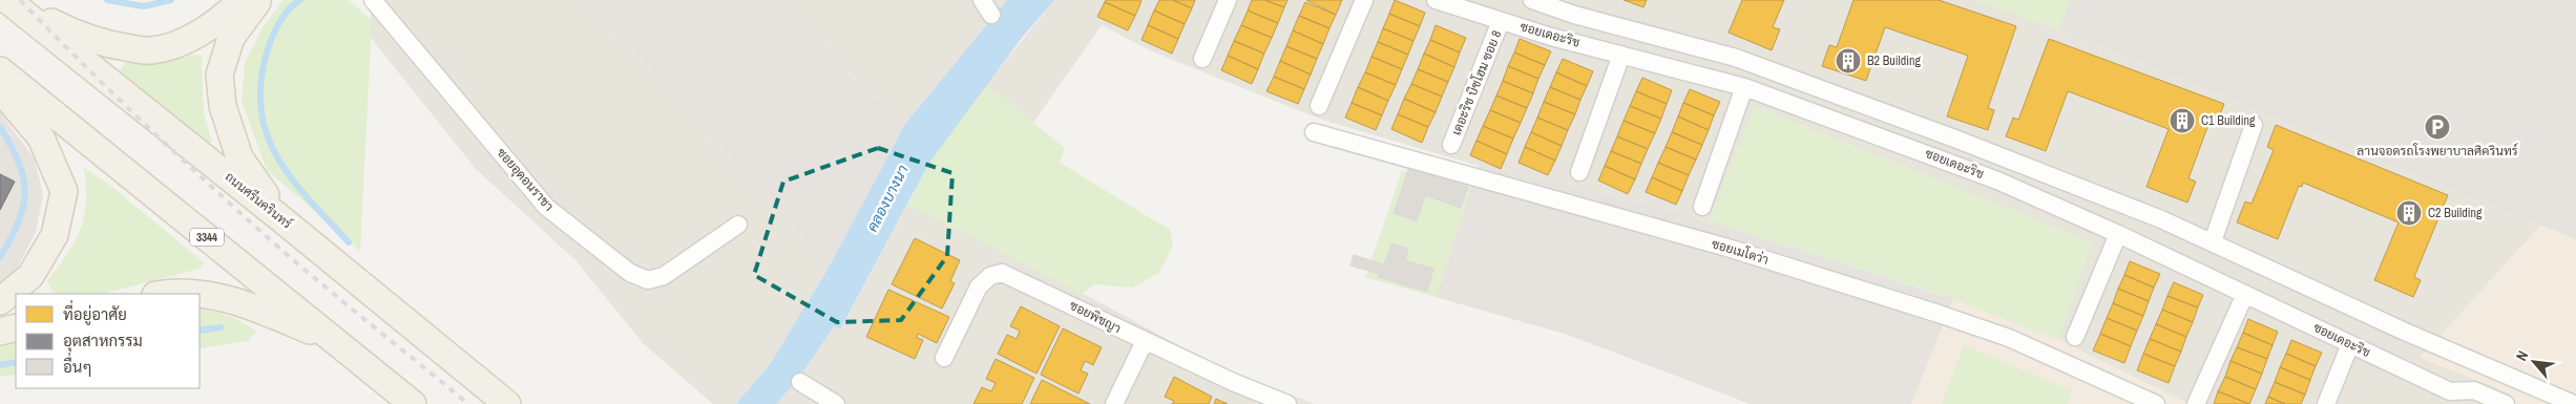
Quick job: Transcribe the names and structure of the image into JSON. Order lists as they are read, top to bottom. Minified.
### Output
{"streets":{"main road":["ถนนศรีนครินทร์","3344"],"street":["ซอยเดอะริช","เดอะริช บิซโฮม ซอย 8","ซอยอุดอนราชา","ซอยเมโดว่า","ซอยพิชญา"]},"crossings":[["ซอยเดอะริช","เดอะริช บิซโฮม ซอย 8"]],"water":["คลองบางนา"],"places":{"building":["B2 Building","C1 Building","C2 Building"],"parking":["ลานจอดรถโรงพยาบาลศิครินทร์"]},"legend":["ที่อยู่อาศัย","อุตสาหกรรม","อื่นๆ"],"north":"top left"}
